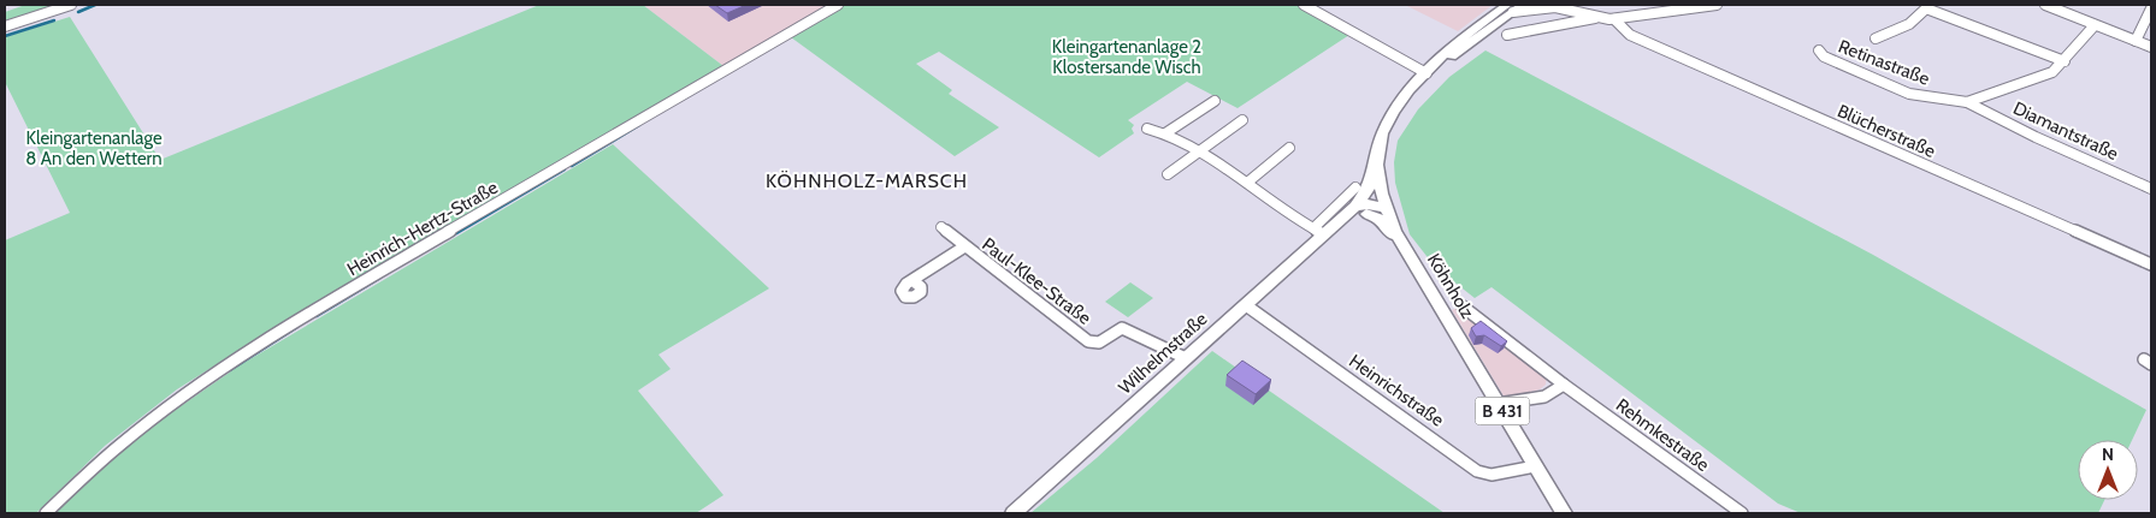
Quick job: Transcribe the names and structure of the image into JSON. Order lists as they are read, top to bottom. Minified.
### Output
{"streets":{"main road":["Köhnholz","Wilhelmstraße","B 431"],"street":["Retinastraße","Blücherstraße","Diamantstraße","Heinrich-Hertz-Straße","Paul-Klee-Straße","Heinrichstraße","Rehmkestraße"]},"crossings":[["Retinastraße","Diamantstraße"],["Paul-Klee-Straße","Wilhelmstraße"],["Köhnholz","Wilhelmstraße"],["Köhnholz","Heinrichstraße"],["Köhnholz","B 431"],["Wilhelmstraße","Heinrichstraße"]],"districts":["KÖHNHOLZ-MARSCH"],"parks":["Kleingartenanlage 2 Klostersande Wisch","Kleingartenanlage 8 An den Wettern"],"north":"top"}
